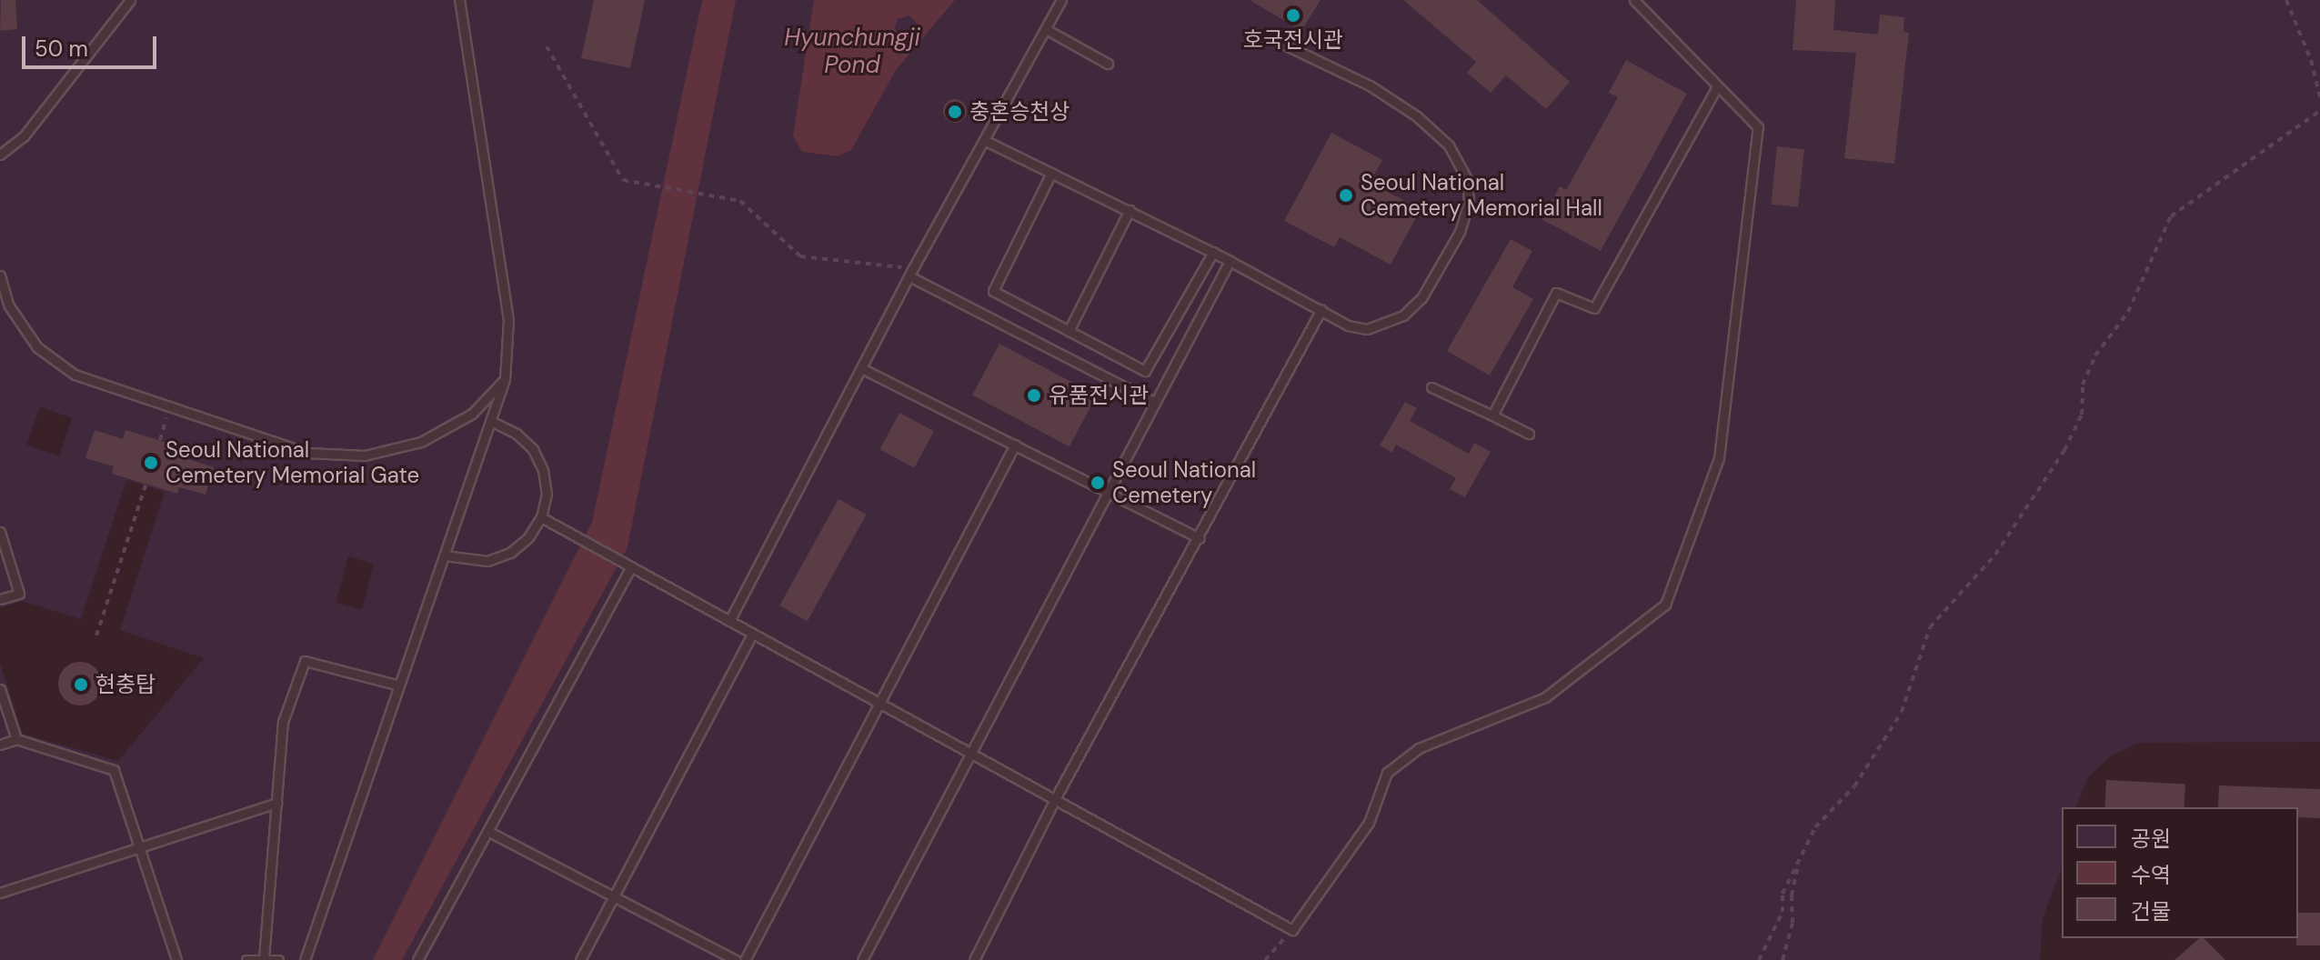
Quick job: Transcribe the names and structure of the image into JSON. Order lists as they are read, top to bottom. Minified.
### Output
{"water":["Hyunchungji Pond"],"places":["호국전시관","충혼승천상","Seoul National Cemetery Memorial Hall","유품전시관","Seoul National Cemetery Memorial Gate","Seoul National Cemetery","현충탑"],"legend":["공원","수역","건물"],"scale_bar":"50 m"}
